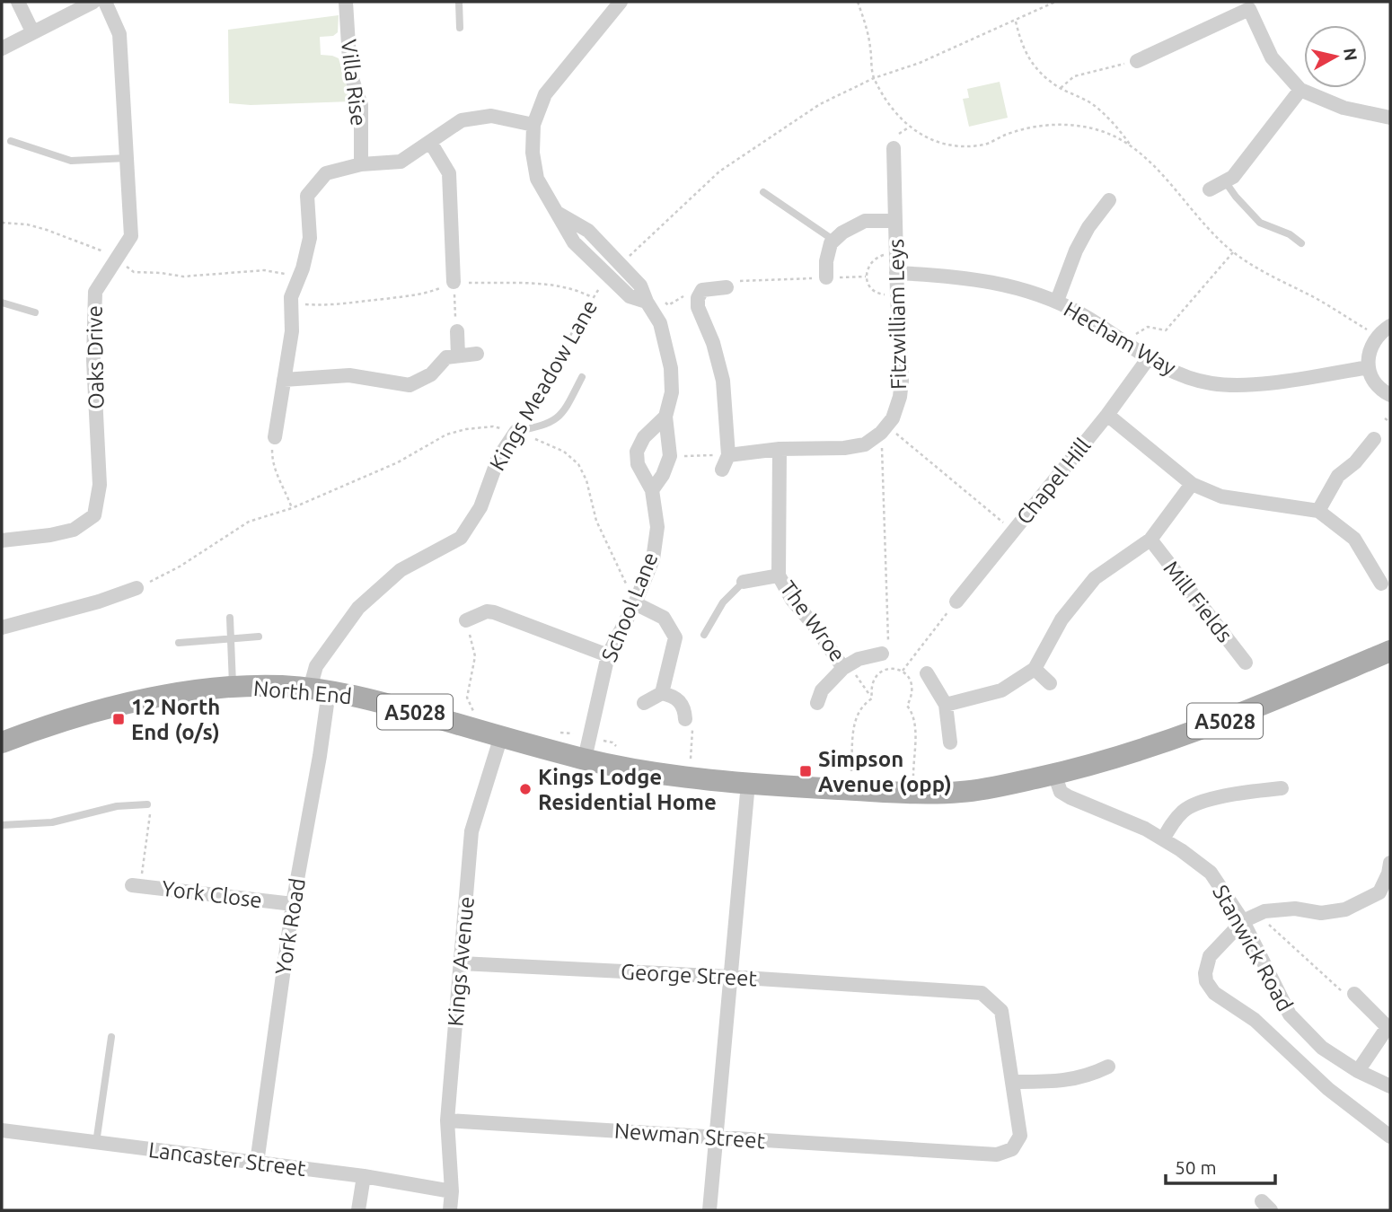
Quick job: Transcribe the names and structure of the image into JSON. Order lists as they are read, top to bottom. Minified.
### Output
{"streets":{"main road":["North End","A5028"],"street":["Villa Rise","Fitzwilliam Leys","Hecham Way","Oaks Drive","Kings Meadow Lane","Chapel Hill","Mill Fields","School Lane","The Wroe","York Close","York Road","Stanwick Road","Kings Avenue","George Street","Newman Street","Lancaster Street"]},"crossings":[["Fitzwilliam Leys","Hecham Way"],["Hecham Way","Chapel Hill"],["Kings Meadow Lane","North End"],["Kings Meadow Lane","York Road"],["School Lane","A5028"],["North End","A5028"],["North End","York Road"],["North End","Kings Avenue"],["A5028","Stanwick Road"],["A5028","Kings Avenue"],["York Close","York Road"],["York Road","Lancaster Street"],["Kings Avenue","George Street"],["Kings Avenue","Newman Street"],["Kings Avenue","Lancaster Street"],["George Street","Newman Street"]],"places":{"transit":["12 North End (o/s)","Simpson Avenue (opp)"],"other":["Kings Lodge Residential Home"]},"scale_bar":"50 m","north":"right"}
